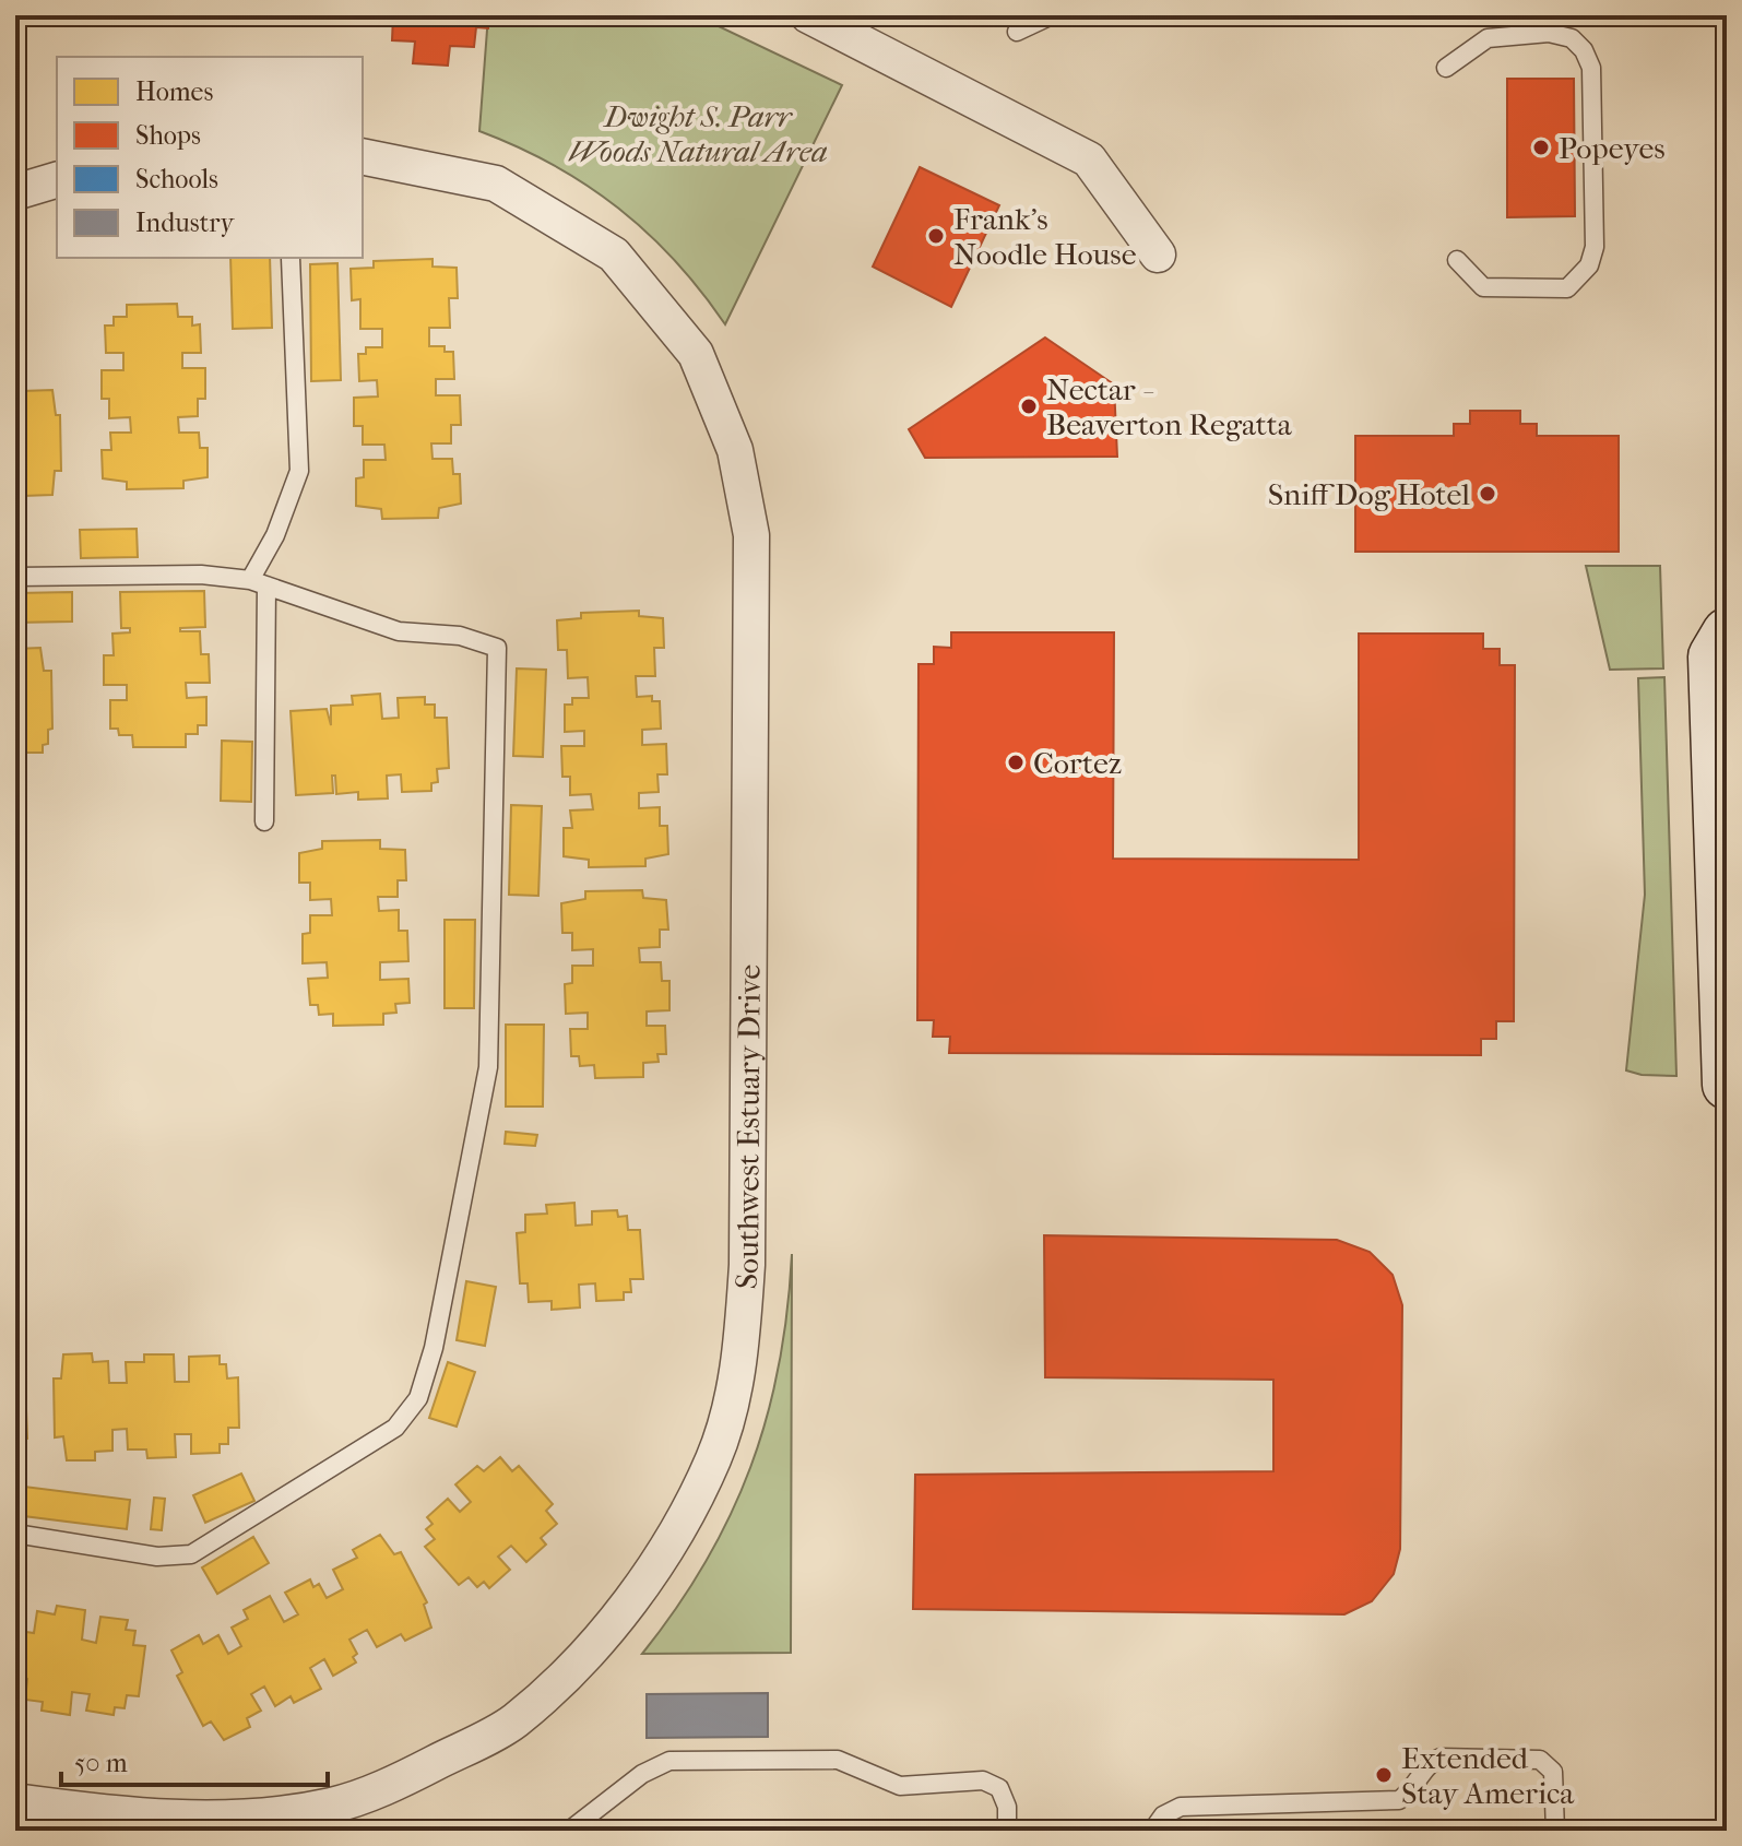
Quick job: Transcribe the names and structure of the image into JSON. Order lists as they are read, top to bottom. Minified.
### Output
{"streets":{"street":["Southwest Estuary Drive"]},"parks":["Dwight S. Parr Woods Natural Area"],"places":["Popeyes","Frank's Noodle House","Nectar - Beaverton Regatta","Sniff Dog Hotel","Cortez","Extended Stay America"],"legend":["Homes","Shops","Schools","Industry"],"scale_bar":"50 m"}
